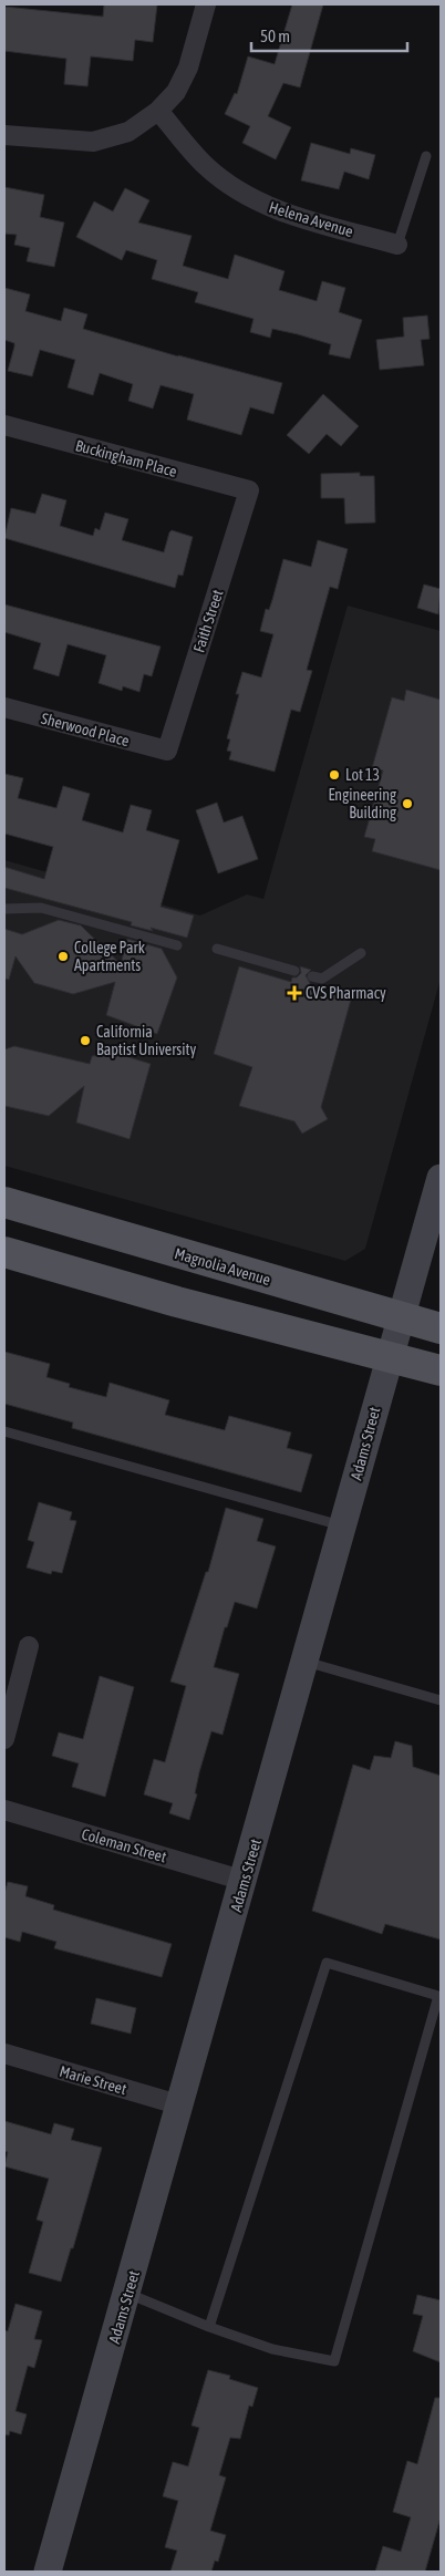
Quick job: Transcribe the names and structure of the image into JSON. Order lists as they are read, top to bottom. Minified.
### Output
{"streets":{"main road":["Magnolia Avenue","Adams Street"],"street":["Helena Avenue","Buckingham Place","Faith Street","Sherwood Place","Coleman Street","Marie Street"]},"crossings":[["Buckingham Place","Faith Street"],["Faith Street","Sherwood Place"],["Magnolia Avenue","Adams Street"],["Adams Street","Coleman Street"],["Adams Street","Marie Street"]],"places":{"other":["Lot 13","Engineering Building","College Park Apartments","California Baptist University"],"health":["CVS Pharmacy"]},"scale_bar":"50 m"}
